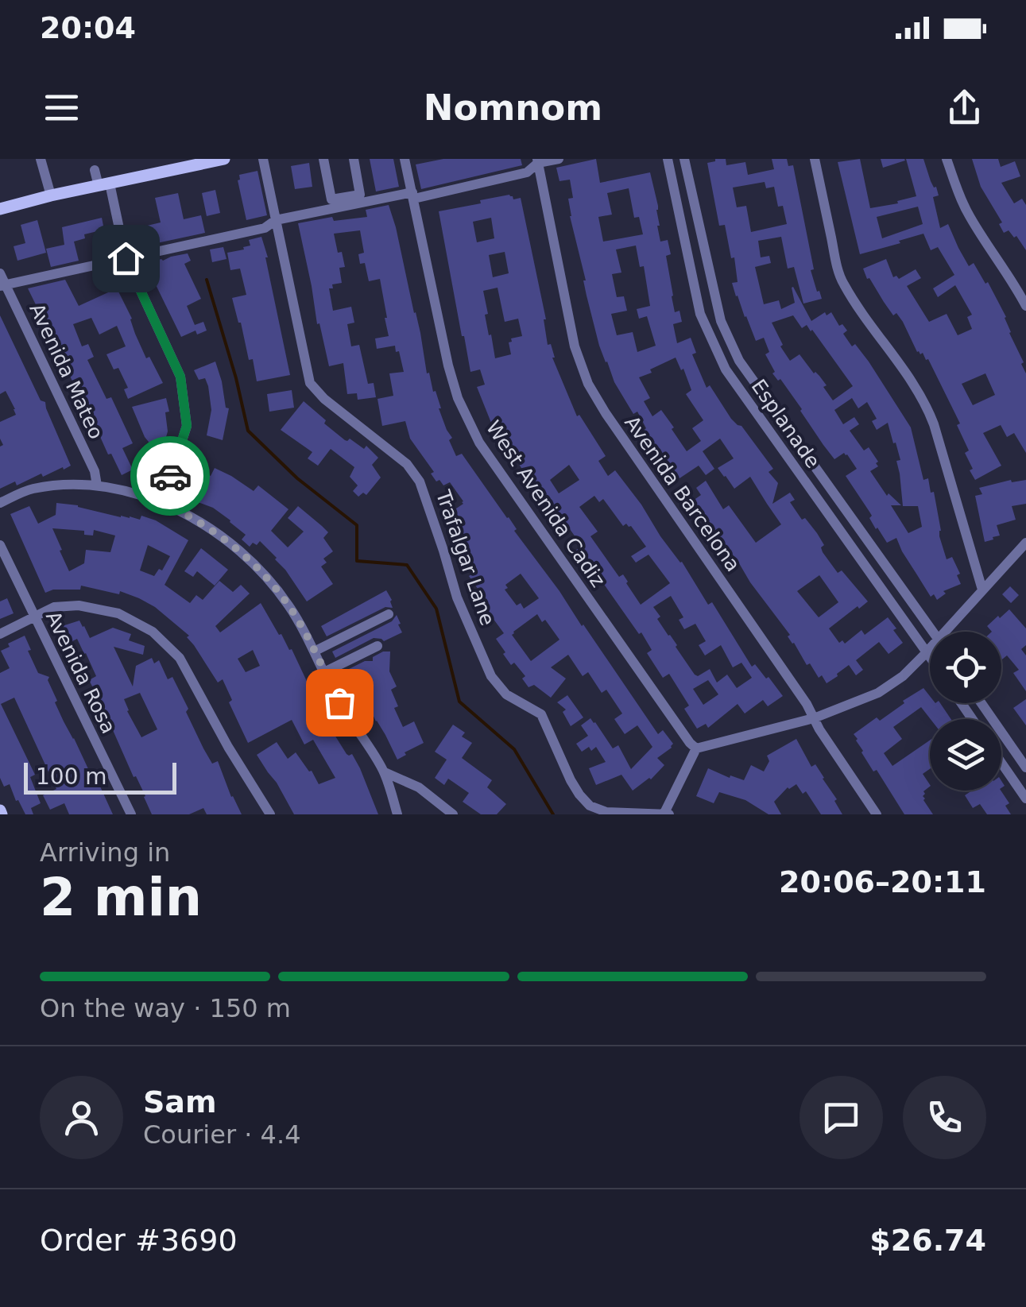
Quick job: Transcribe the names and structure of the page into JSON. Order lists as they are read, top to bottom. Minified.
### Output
{"streets":{"street":["Avenida Mateo","Esplanade","Avenida Barcelona","West Avenida Cadiz","Trafalgar Lane","Avenida Rosa"]},"scale_bar":"100 m","page":{"status":"20:04","header":"Nomnom","scale":"100 m","heading":["2 min","Arriving in","20:06–20:11"],"panel":["Sam","Courier · 4.4","Order #3690","$26.74"],"bar":"On the way · 150 m"}}
